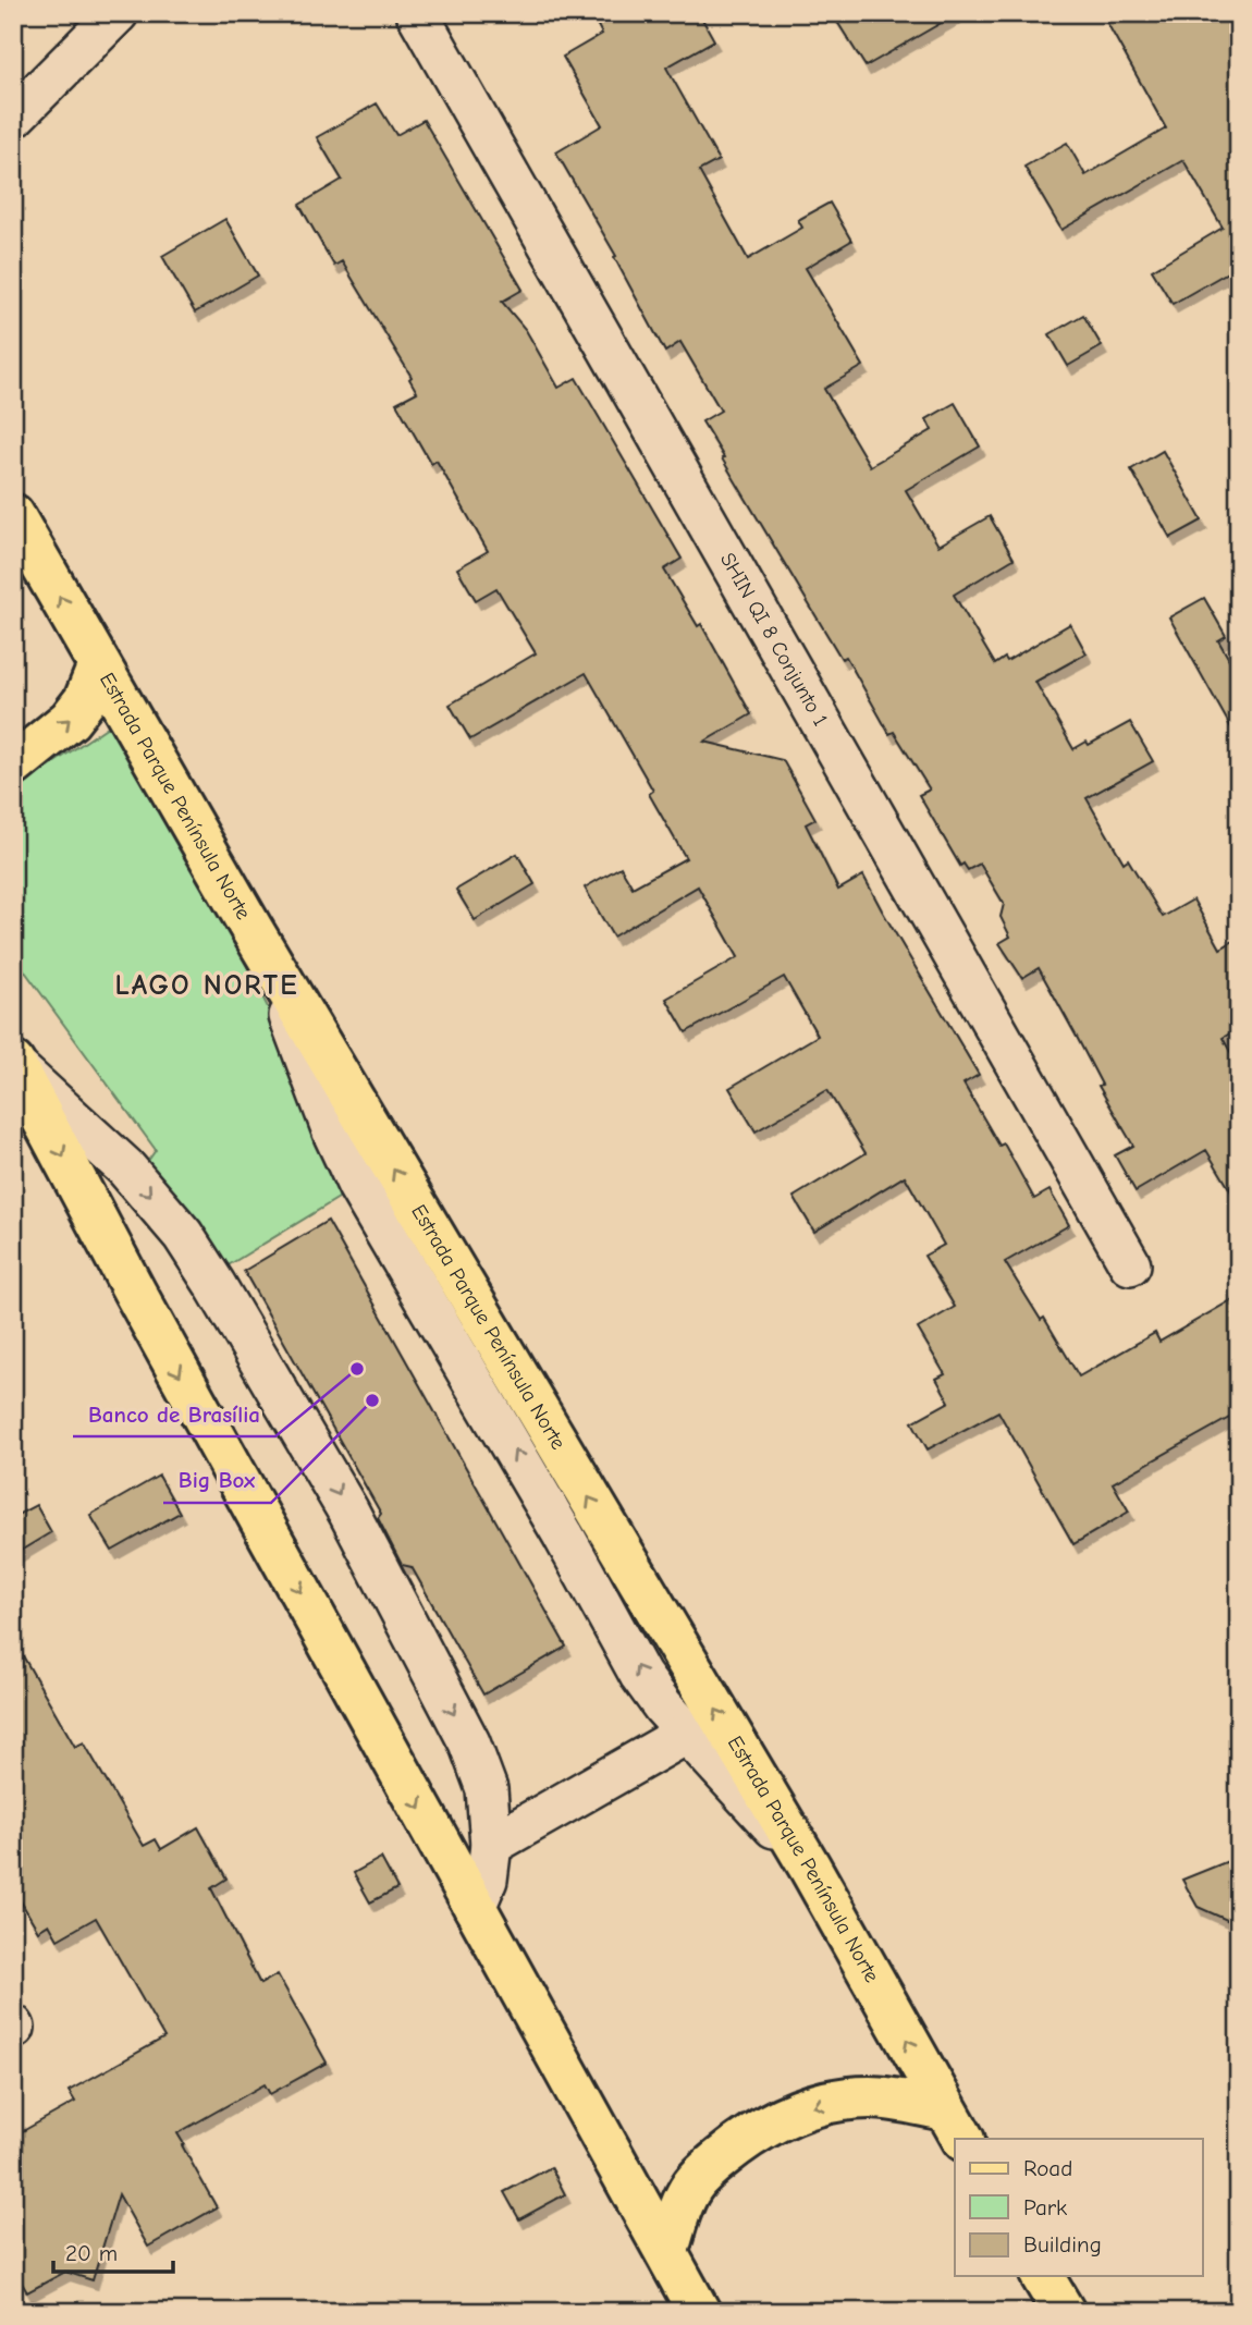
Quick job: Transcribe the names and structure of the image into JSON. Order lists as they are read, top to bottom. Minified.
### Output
{"streets":{"main road":["Estrada Parque Península Norte"],"street":["SHIN QI 8 Conjunto 1"]},"districts":["LAGO NORTE"],"places":["Banco de Brasília","Big Box"],"legend":["Road","Park","Building"],"scale_bar":"20 m"}
